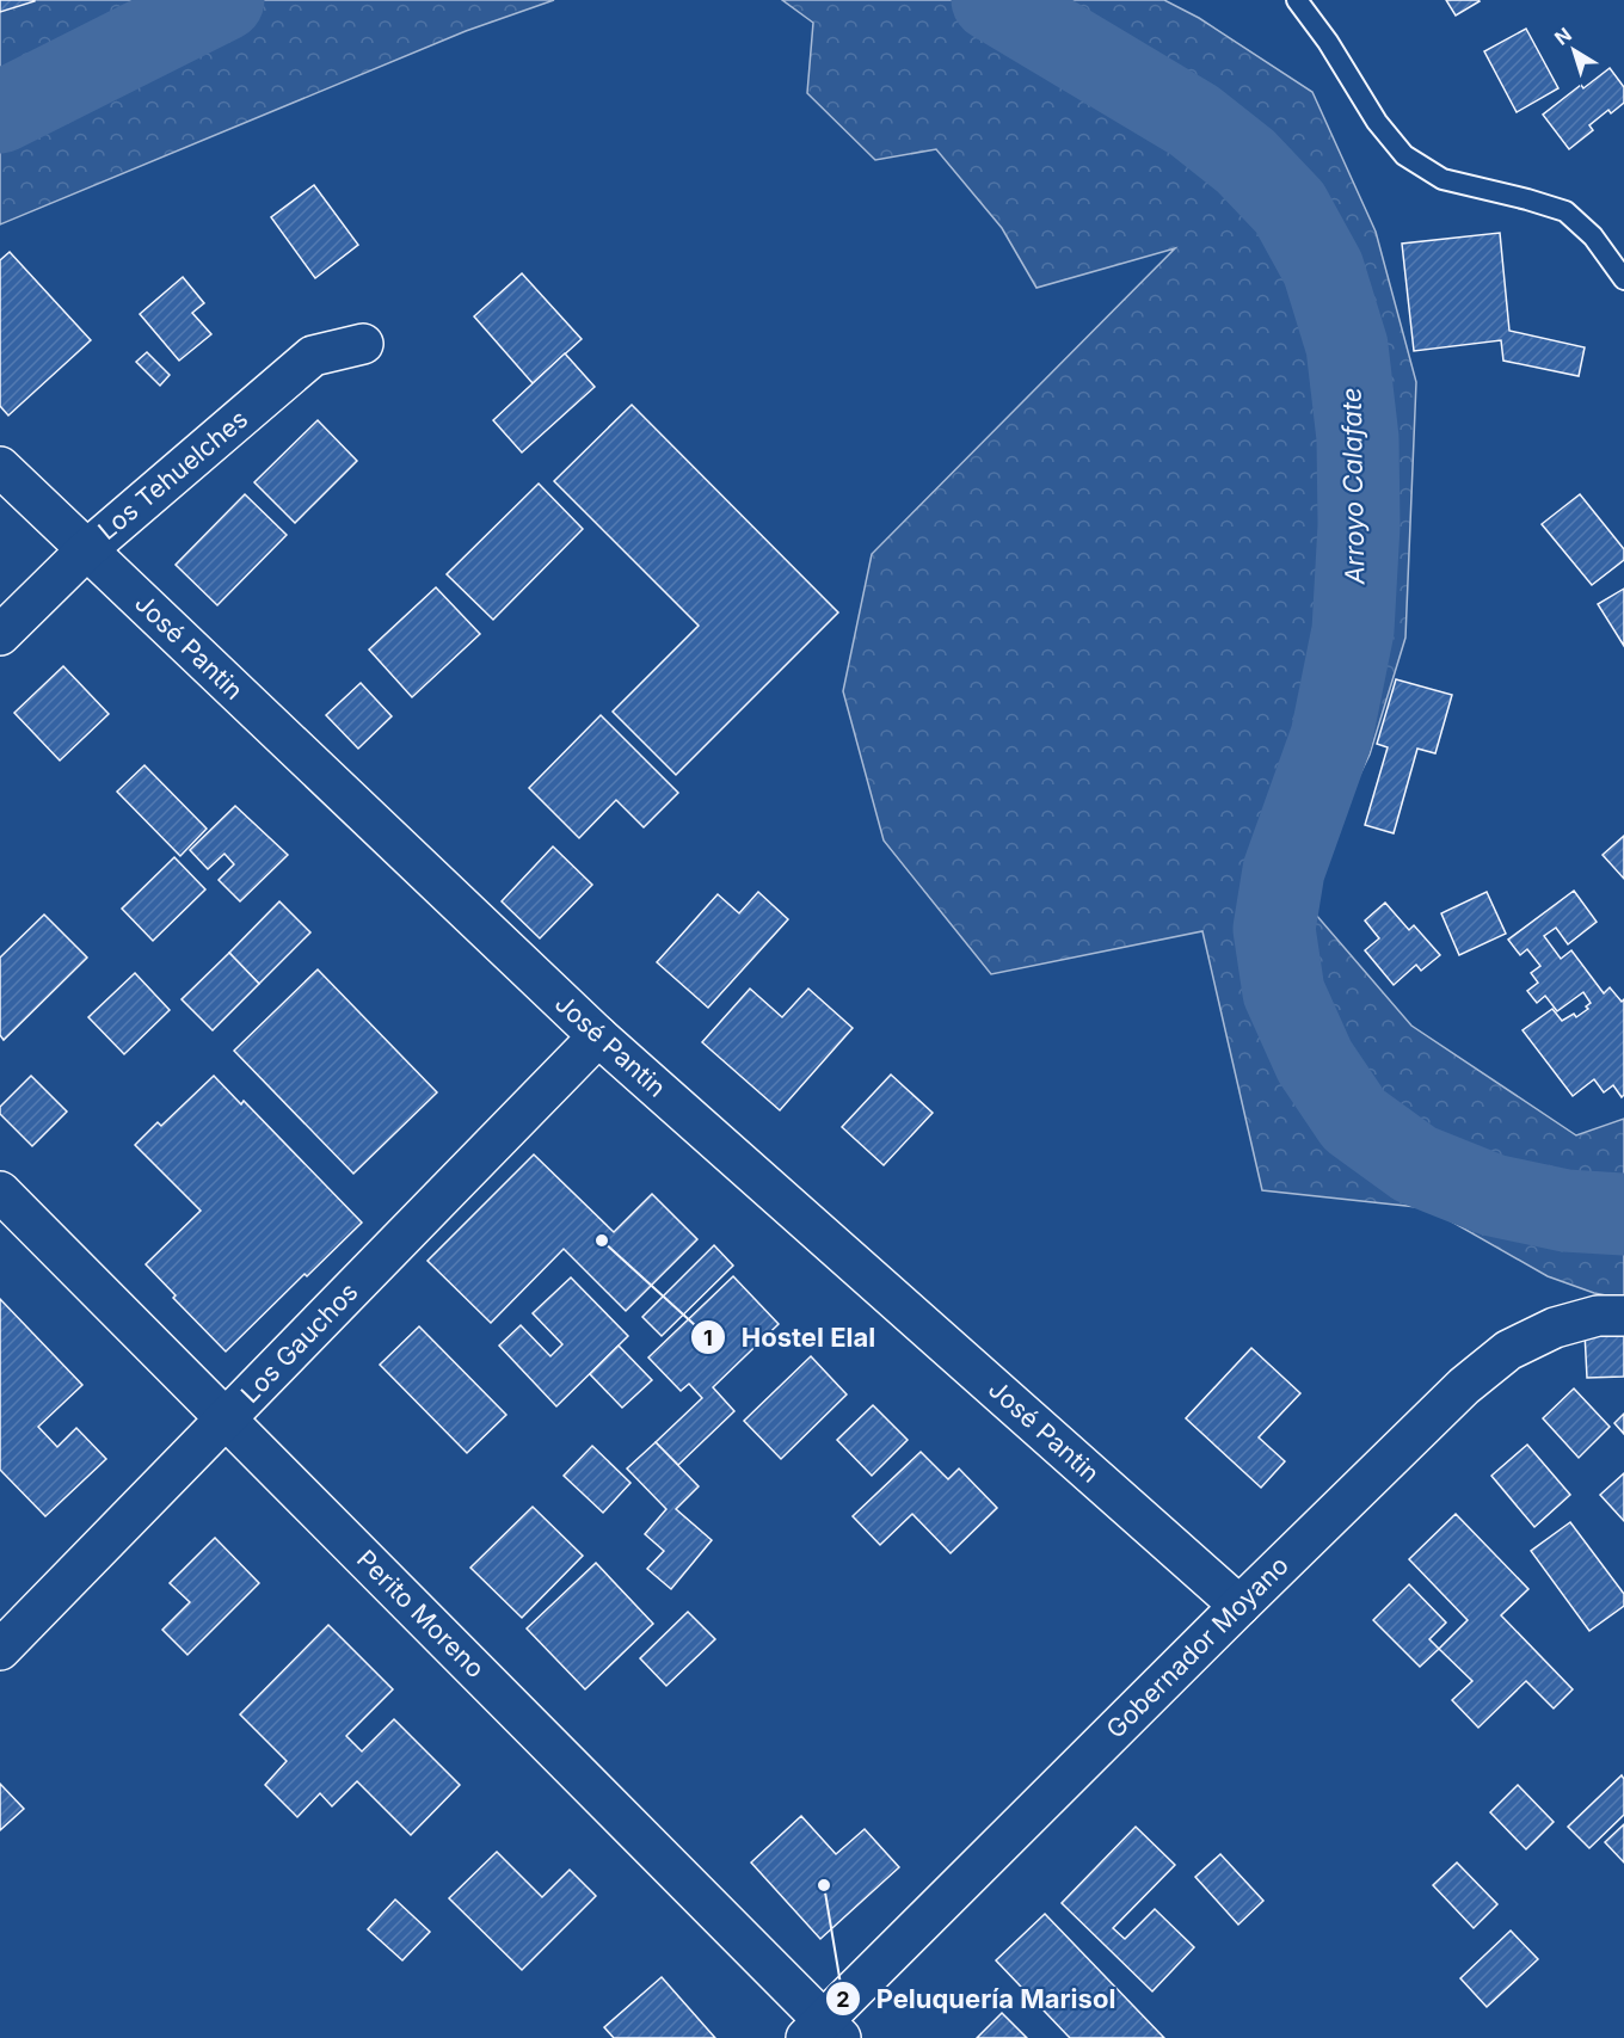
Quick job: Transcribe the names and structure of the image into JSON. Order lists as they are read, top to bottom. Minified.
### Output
{"streets":{"street":["Los Tehuelches","José Pantin","Los Gauchos","Perito Moreno","Gobernador Moyano"]},"crossings":[["Los Tehuelches","José Pantin"],["José Pantin","Los Gauchos"],["José Pantin","Gobernador Moyano"],["Los Gauchos","Perito Moreno"],["Perito Moreno","Gobernador Moyano"]],"water":["Arroyo Calafate"],"places":["Hostel Elal","Peluquería Marisol"],"north":"top left"}
